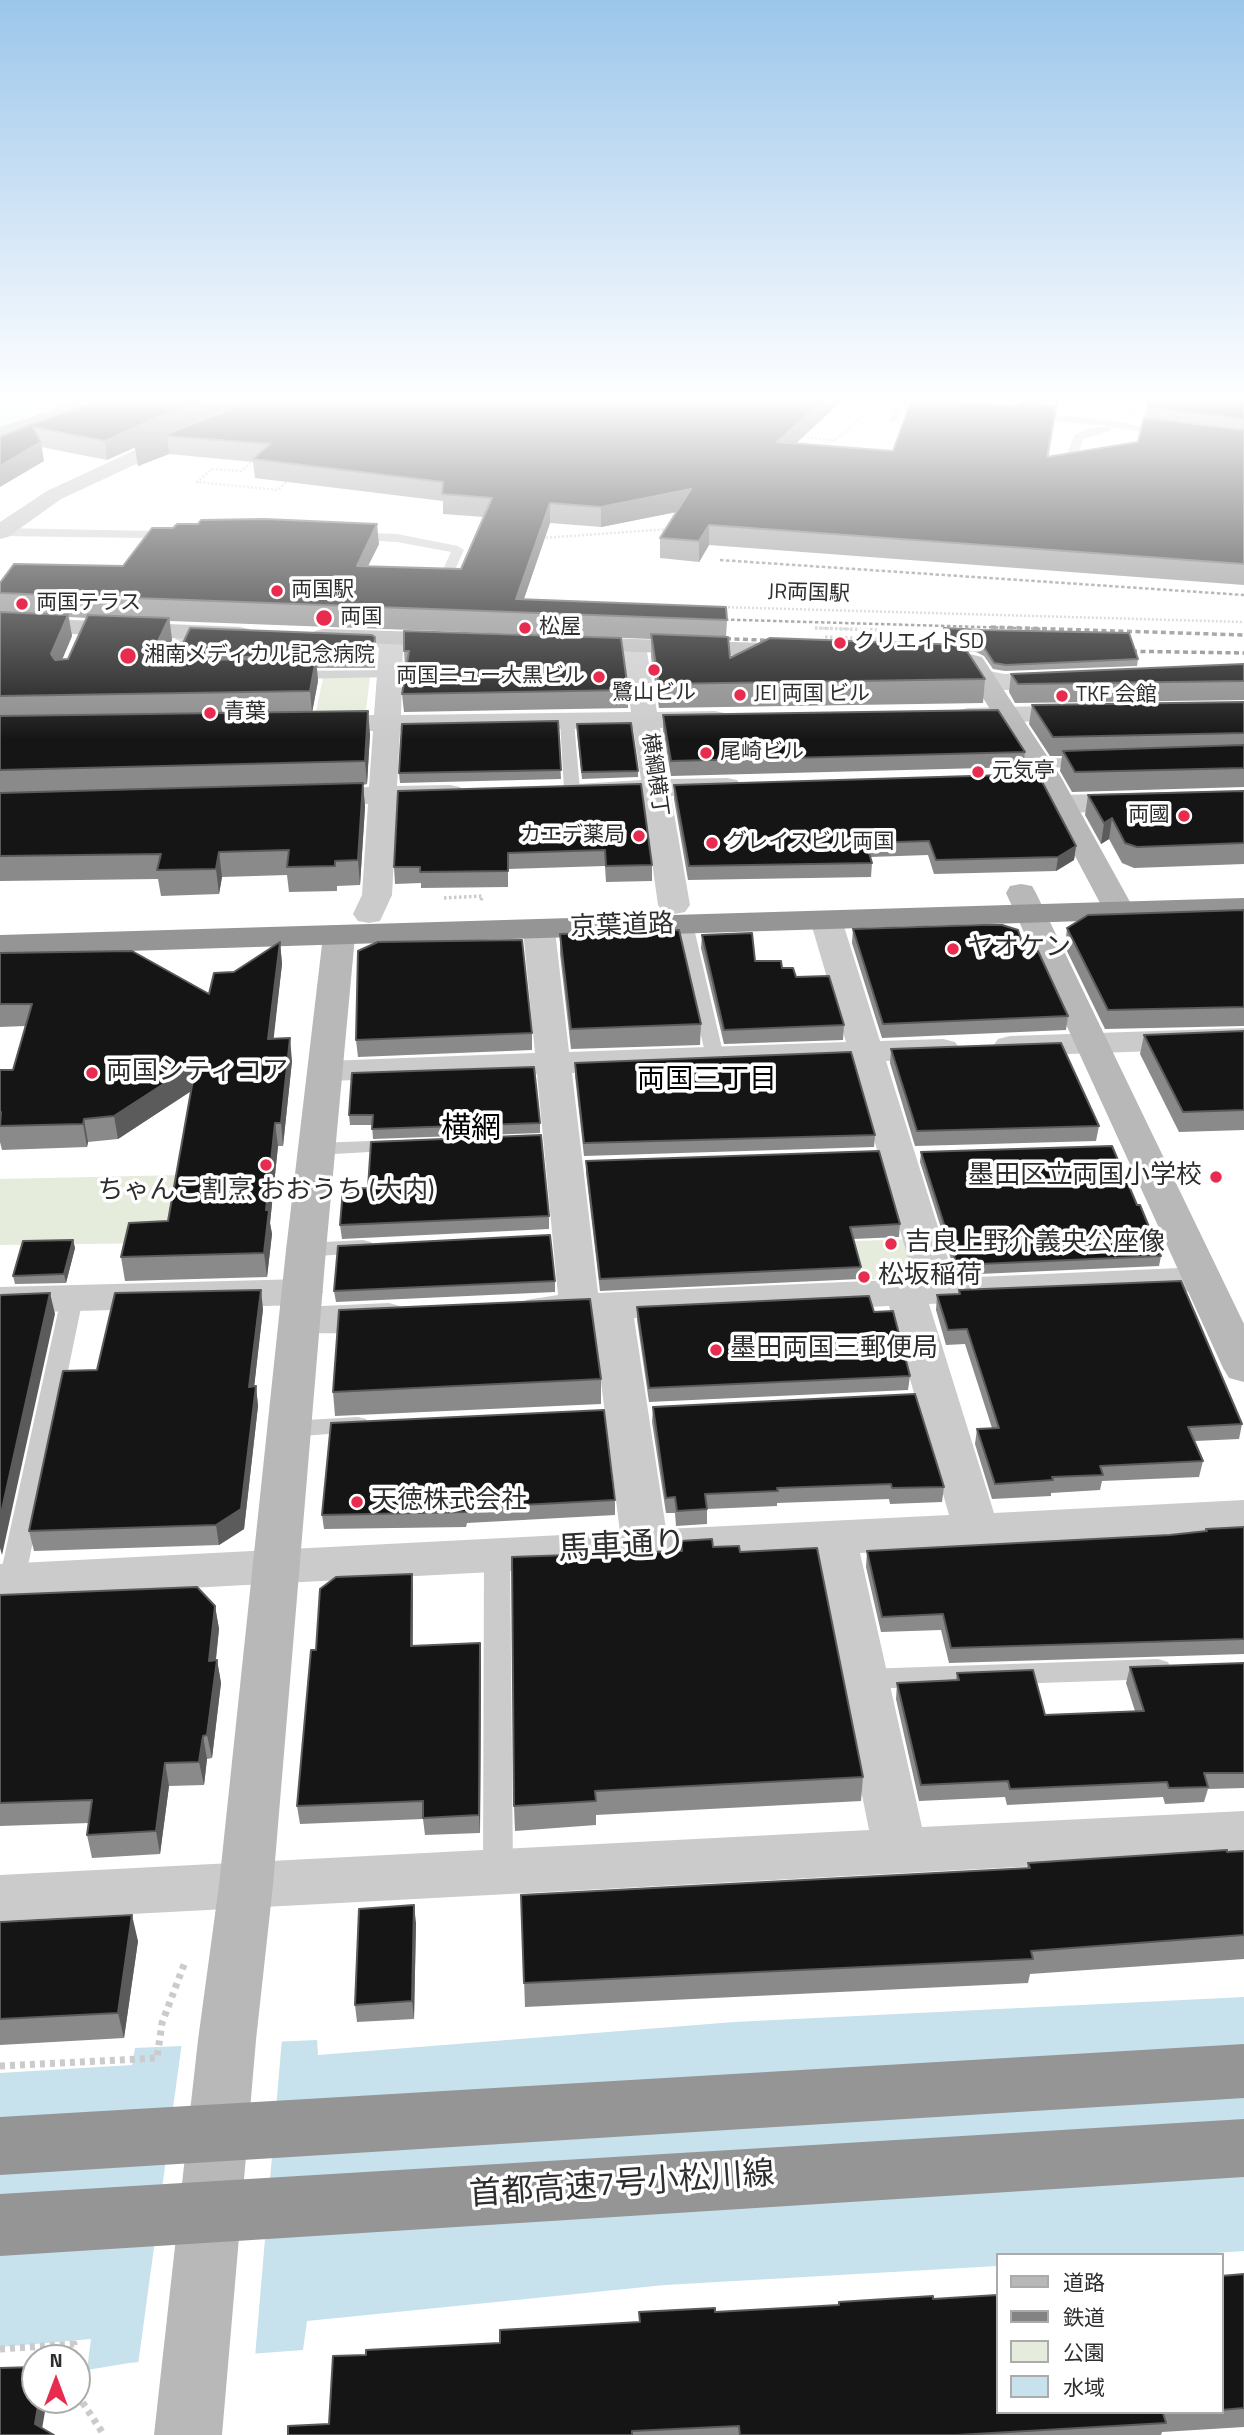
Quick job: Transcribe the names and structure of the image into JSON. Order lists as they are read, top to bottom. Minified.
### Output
{"streets":{"highway":["京葉道路","首都高速7号小松川線"],"street":["横綱横丁","馬車通り"],"path":["JR両国駅"]},"crossings":[["横綱横丁","京葉道路"]],"districts":["両国三丁目","横網"],"places":["両国駅","両国テラス","両国","松屋","クリエイトSD","湘南メディカル記念病院","鷺山ビル","両国ニュー大黒ビル","JEI 両国 ビル","TKF 会館","青葉","尾崎ビル","元気亭","両國","カエデ薬局","グレイスビル両国","ヤオケン","両国シティコア","ちゃんこ割烹 おおうち (大内)","墨田区立両国小学校","吉良上野介義央公座像","松坂稲荷","墨田両国三郵便局","天徳株式会社"],"legend":["道路","鉄道","公園","水域"],"north":"top"}
